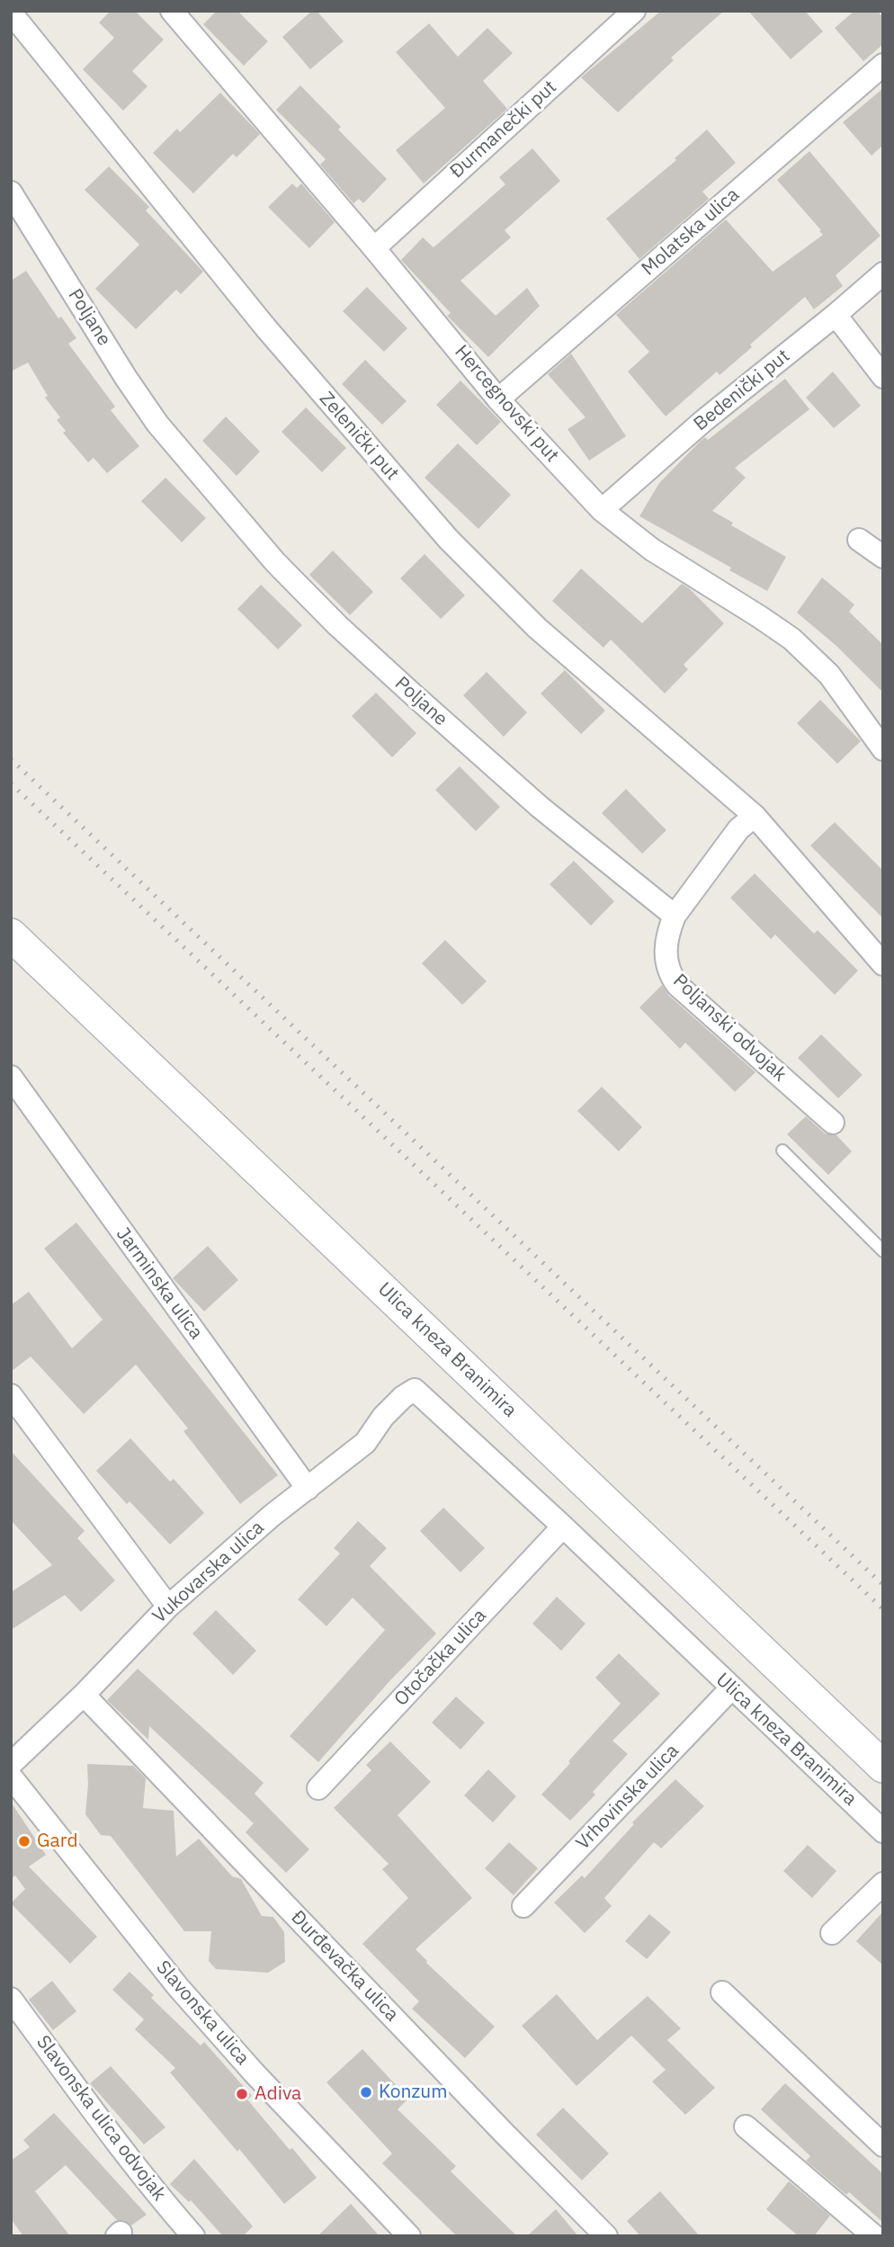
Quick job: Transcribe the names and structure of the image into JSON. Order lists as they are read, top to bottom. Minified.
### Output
{"streets":{"main road":["Ulica kneza Branimira"],"street":["Đurmanečki put","Molatska ulica","Poljane","Bedenički put","Hercegnovski put","Zelenički put","Poljanski odvojak","Jarminska ulica","Vukovarska ulica","Otočačka ulica","Vrhovinska ulica","Đurđevačka ulica","Slavonska ulica","Slavonska ulica odvojak"]},"crossings":[["Đurmanečki put","Hercegnovski put"],["Molatska ulica","Hercegnovski put"],["Poljane","Poljanski odvojak"],["Bedenički put","Hercegnovski put"],["Jarminska ulica","Vukovarska ulica"],["Ulica kneza Branimira","Vukovarska ulica"],["Ulica kneza Branimira","Otočačka ulica"],["Ulica kneza Branimira","Vrhovinska ulica"],["Vukovarska ulica","Đurđevačka ulica"]],"places":["Gard","Konzum","Adiva"]}
